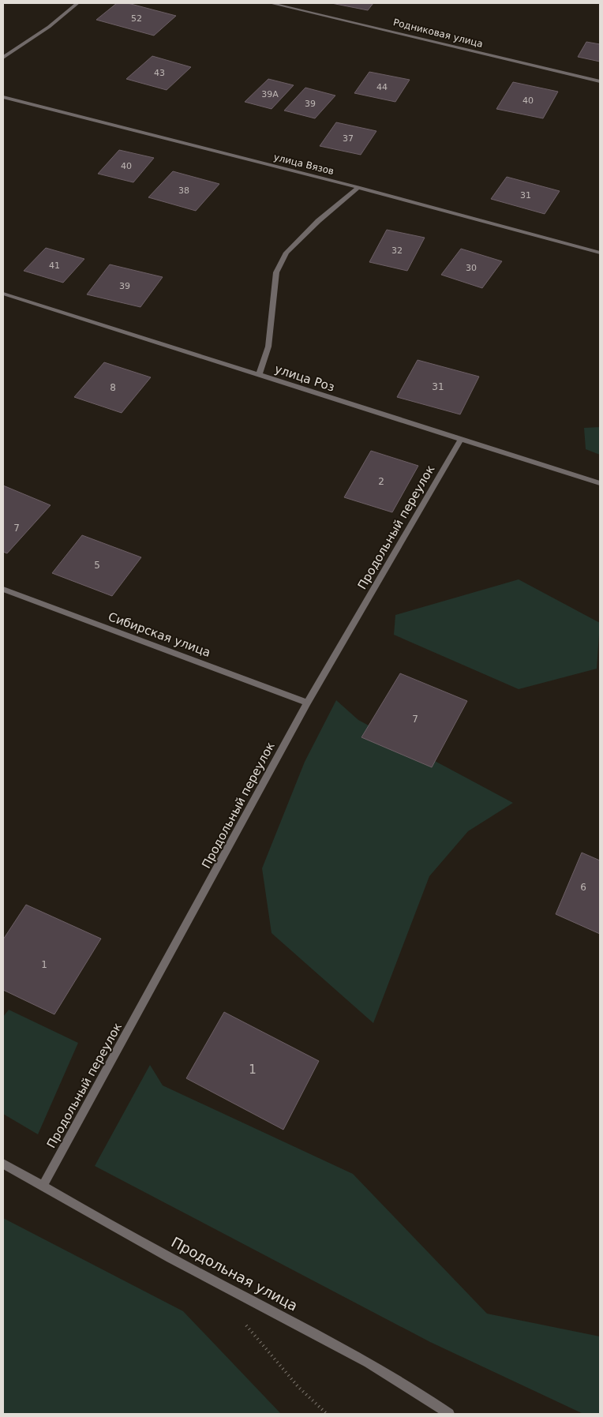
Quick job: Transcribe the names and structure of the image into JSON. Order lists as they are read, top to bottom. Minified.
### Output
{"streets":{"street":["Родниковая улица","улица Вязов","улица Роз","Продольный переулок","Сибирская улица","Продольная улица"]},"crossings":[["улица Роз","Продольный переулок"],["Продольный переулок","Сибирская улица"],["Продольный переулок","Продольная улица"]],"house_numbers":["52","43","44","39А","40","39","37","40","38","31","32","41","30","39","31","8","2","7","5","7","6","1","1"]}
